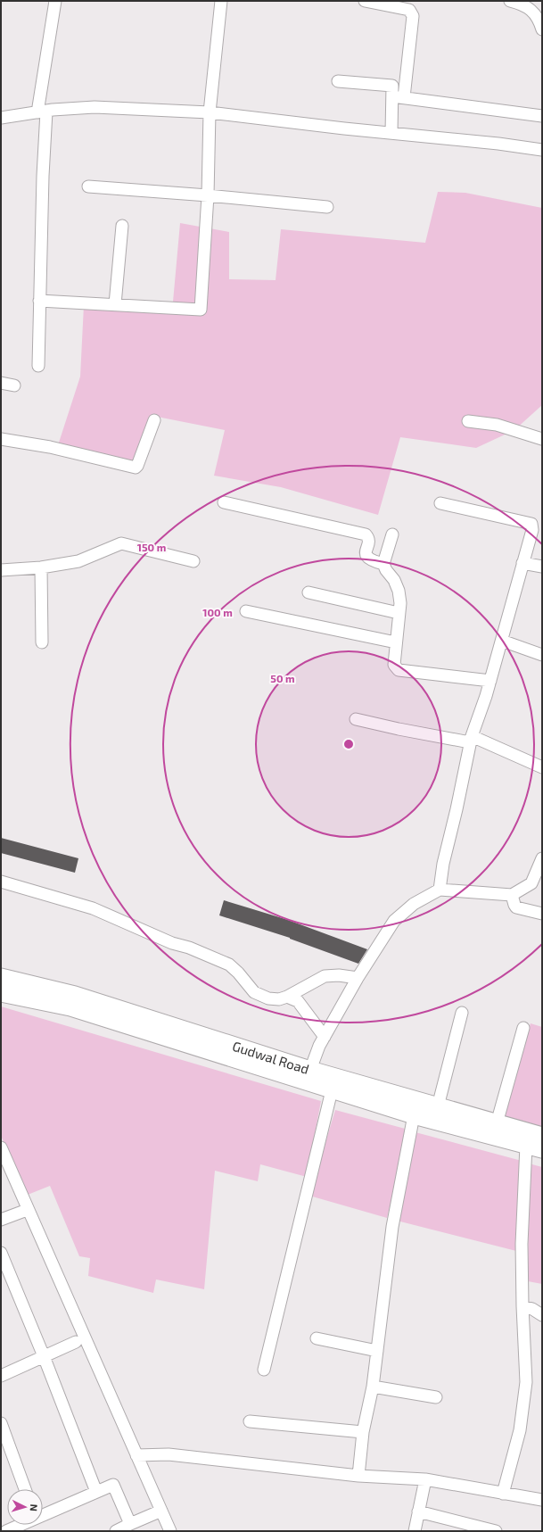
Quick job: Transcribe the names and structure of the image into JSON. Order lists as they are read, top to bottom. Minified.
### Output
{"streets":{"main road":["Gudwal Road"]},"north":"right","rings":["150 m","100 m","50 m"]}
